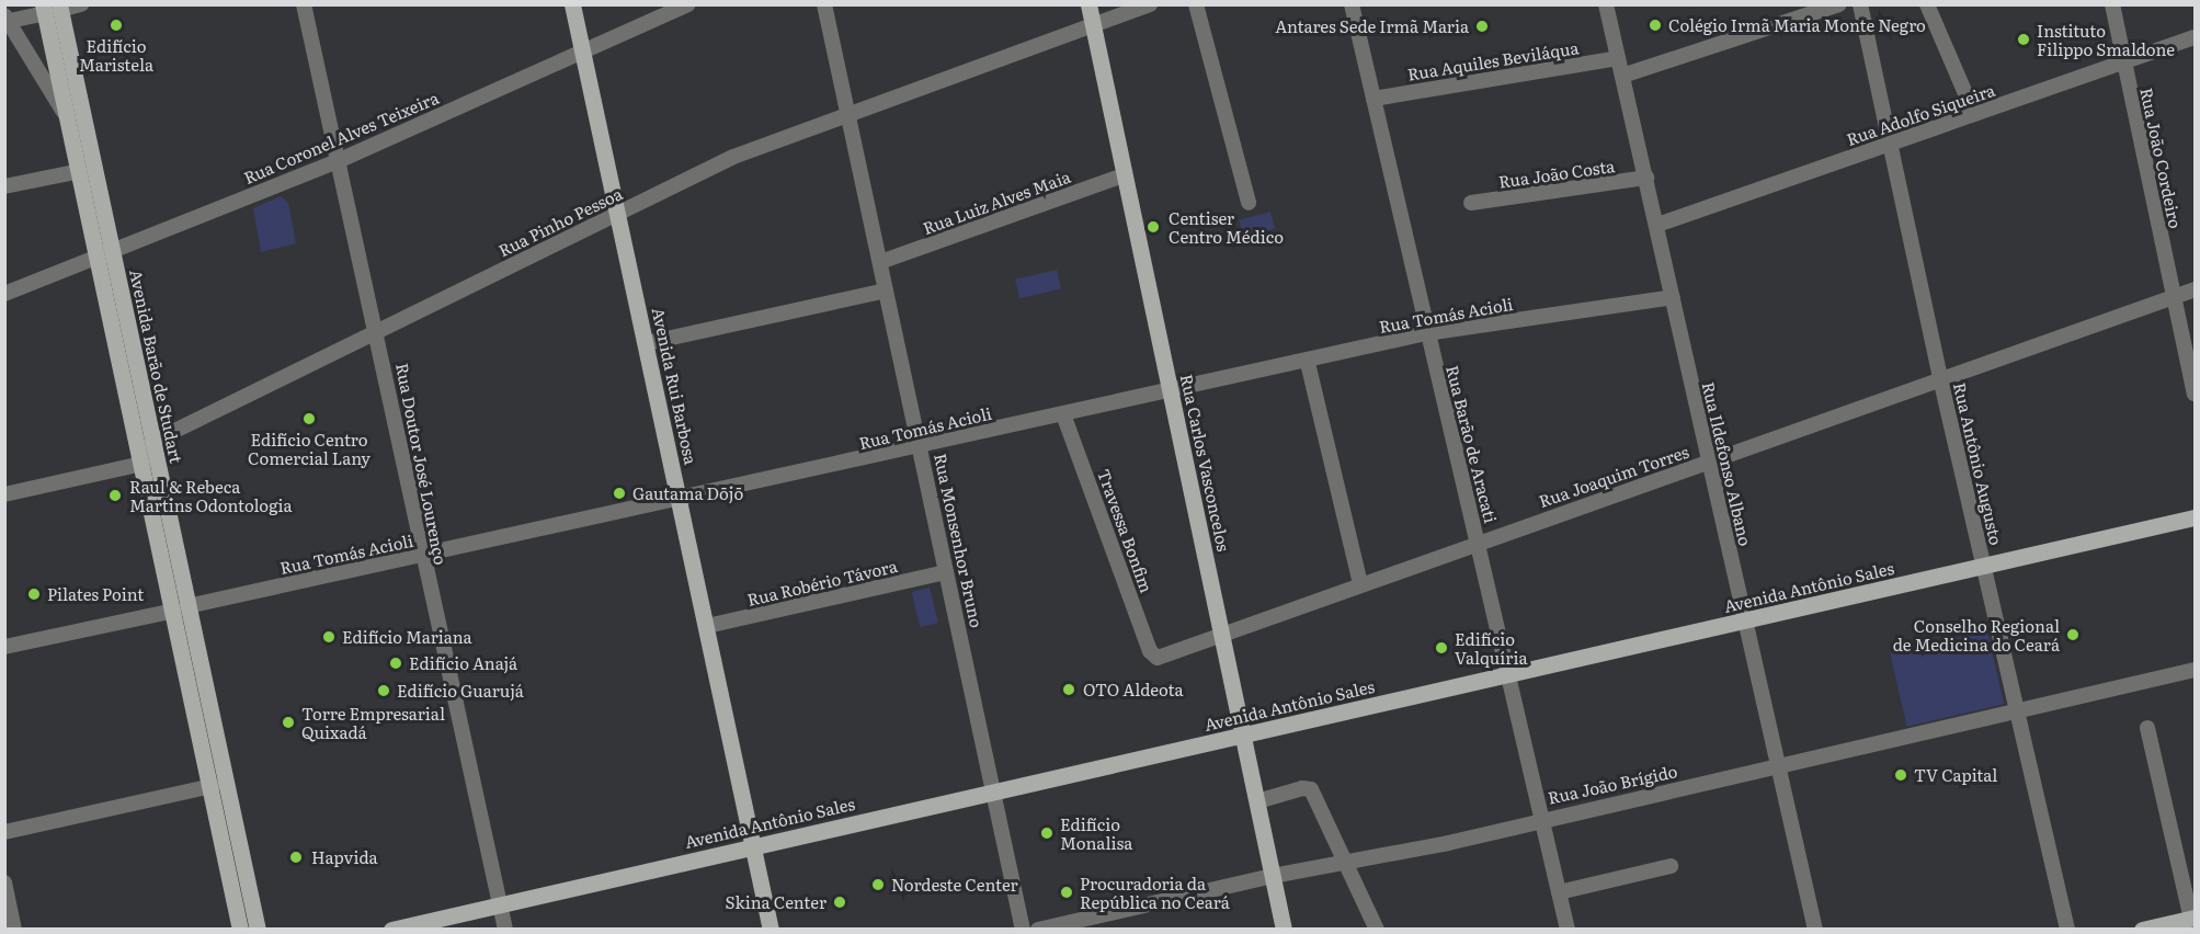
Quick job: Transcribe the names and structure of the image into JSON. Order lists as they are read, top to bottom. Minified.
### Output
{"streets":{"main road":["Avenida Barão de Studart","Avenida Rui Barbosa","Rua Carlos Vasconcelos","Avenida Antônio Sales"],"street":["Rua Aquiles Beviláqua","Rua Adolfo Siqueira","Rua Coronel Alves Teixeira","Rua João Cordeiro","Rua João Costa","Rua Luiz Alves Maia","Rua Pinho Pessoa","Rua Tomás Acioli","Rua Barão de Aracati","Rua Doutor José Lourenço","Rua Ildefonso Albano","Rua Antônio Augusto","Rua Joaquim Torres","Travessa Bonfim","Rua Monsenhor Bruno","Rua Robério Távora","Rua João Brígido"]},"crossings":[["Rua Aquiles Beviláqua","Rua Barão de Aracati"],["Rua Aquiles Beviláqua","Rua Ildefonso Albano"],["Rua Adolfo Siqueira","Rua João Cordeiro"],["Rua Adolfo Siqueira","Rua Ildefonso Albano"],["Rua Adolfo Siqueira","Rua Antônio Augusto"],["Rua Coronel Alves Teixeira","Avenida Barão de Studart"],["Rua Coronel Alves Teixeira","Avenida Rui Barbosa"],["Rua Coronel Alves Teixeira","Rua Doutor José Lourenço"],["Rua João Cordeiro","Rua Joaquim Torres"],["Rua João Costa","Rua Ildefonso Albano"],["Rua Luiz Alves Maia","Rua Carlos Vasconcelos"],["Rua Luiz Alves Maia","Rua Monsenhor Bruno"],["Rua Pinho Pessoa","Avenida Barão de Studart"],["Rua Pinho Pessoa","Avenida Rui Barbosa"],["Rua Pinho Pessoa","Rua Carlos Vasconcelos"],["Rua Pinho Pessoa","Rua Doutor José Lourenço"],["Rua Pinho Pessoa","Rua Monsenhor Bruno"],["Rua Tomás Acioli","Avenida Barão de Studart"],["Rua Tomás Acioli","Avenida Rui Barbosa"],["Rua Tomás Acioli","Rua Barão de Aracati"],["Rua Tomás Acioli","Rua Carlos Vasconcelos"],["Rua Tomás Acioli","Rua Doutor José Lourenço"],["Rua Tomás Acioli","Rua Ildefonso Albano"],["Rua Tomás Acioli","Travessa Bonfim"],["Rua Tomás Acioli","Rua Monsenhor Bruno"],["Avenida Rui Barbosa","Rua Robério Távora"],["Avenida Rui Barbosa","Avenida Antônio Sales"],["Rua Barão de Aracati","Rua Joaquim Torres"],["Rua Barão de Aracati","Avenida Antônio Sales"],["Rua Barão de Aracati","Rua João Brígido"],["Rua Carlos Vasconcelos","Rua Joaquim Torres"],["Rua Carlos Vasconcelos","Avenida Antônio Sales"],["Rua Carlos Vasconcelos","Rua João Brígido"],["Rua Doutor José Lourenço","Avenida Antônio Sales"],["Rua Ildefonso Albano","Rua Joaquim Torres"],["Rua Ildefonso Albano","Avenida Antônio Sales"],["Rua Ildefonso Albano","Rua João Brígido"],["Rua Antônio Augusto","Rua Joaquim Torres"],["Rua Antônio Augusto","Avenida Antônio Sales"],["Rua Antônio Augusto","Rua João Brígido"],["Rua Joaquim Torres","Travessa Bonfim"],["Rua Monsenhor Bruno","Rua Robério Távora"],["Rua Monsenhor Bruno","Avenida Antônio Sales"]],"places":["Edifício Maristela","Colégio Irmã Maria Monte Negro","Antares Sede Irmã Maria","Instituto Filippo Smaldone","Centiser Centro Médico","Edifício Centro Comercial Lany","Gautama Dōjō","Raul & Rebeca Martins Odontologia","Pilates Point","Conselho Regional de Medicina do Ceará","Edifício Mariana","Edifício Valquíria","Edifício Anajá","OTO Aldeota","Edifício Guarujá","Torre Empresarial Quixadá","TV Capital","Edifício Monalisa","Hapvida","Nordeste Center","Procuradoria da República no Ceará","Skina Center"]}
